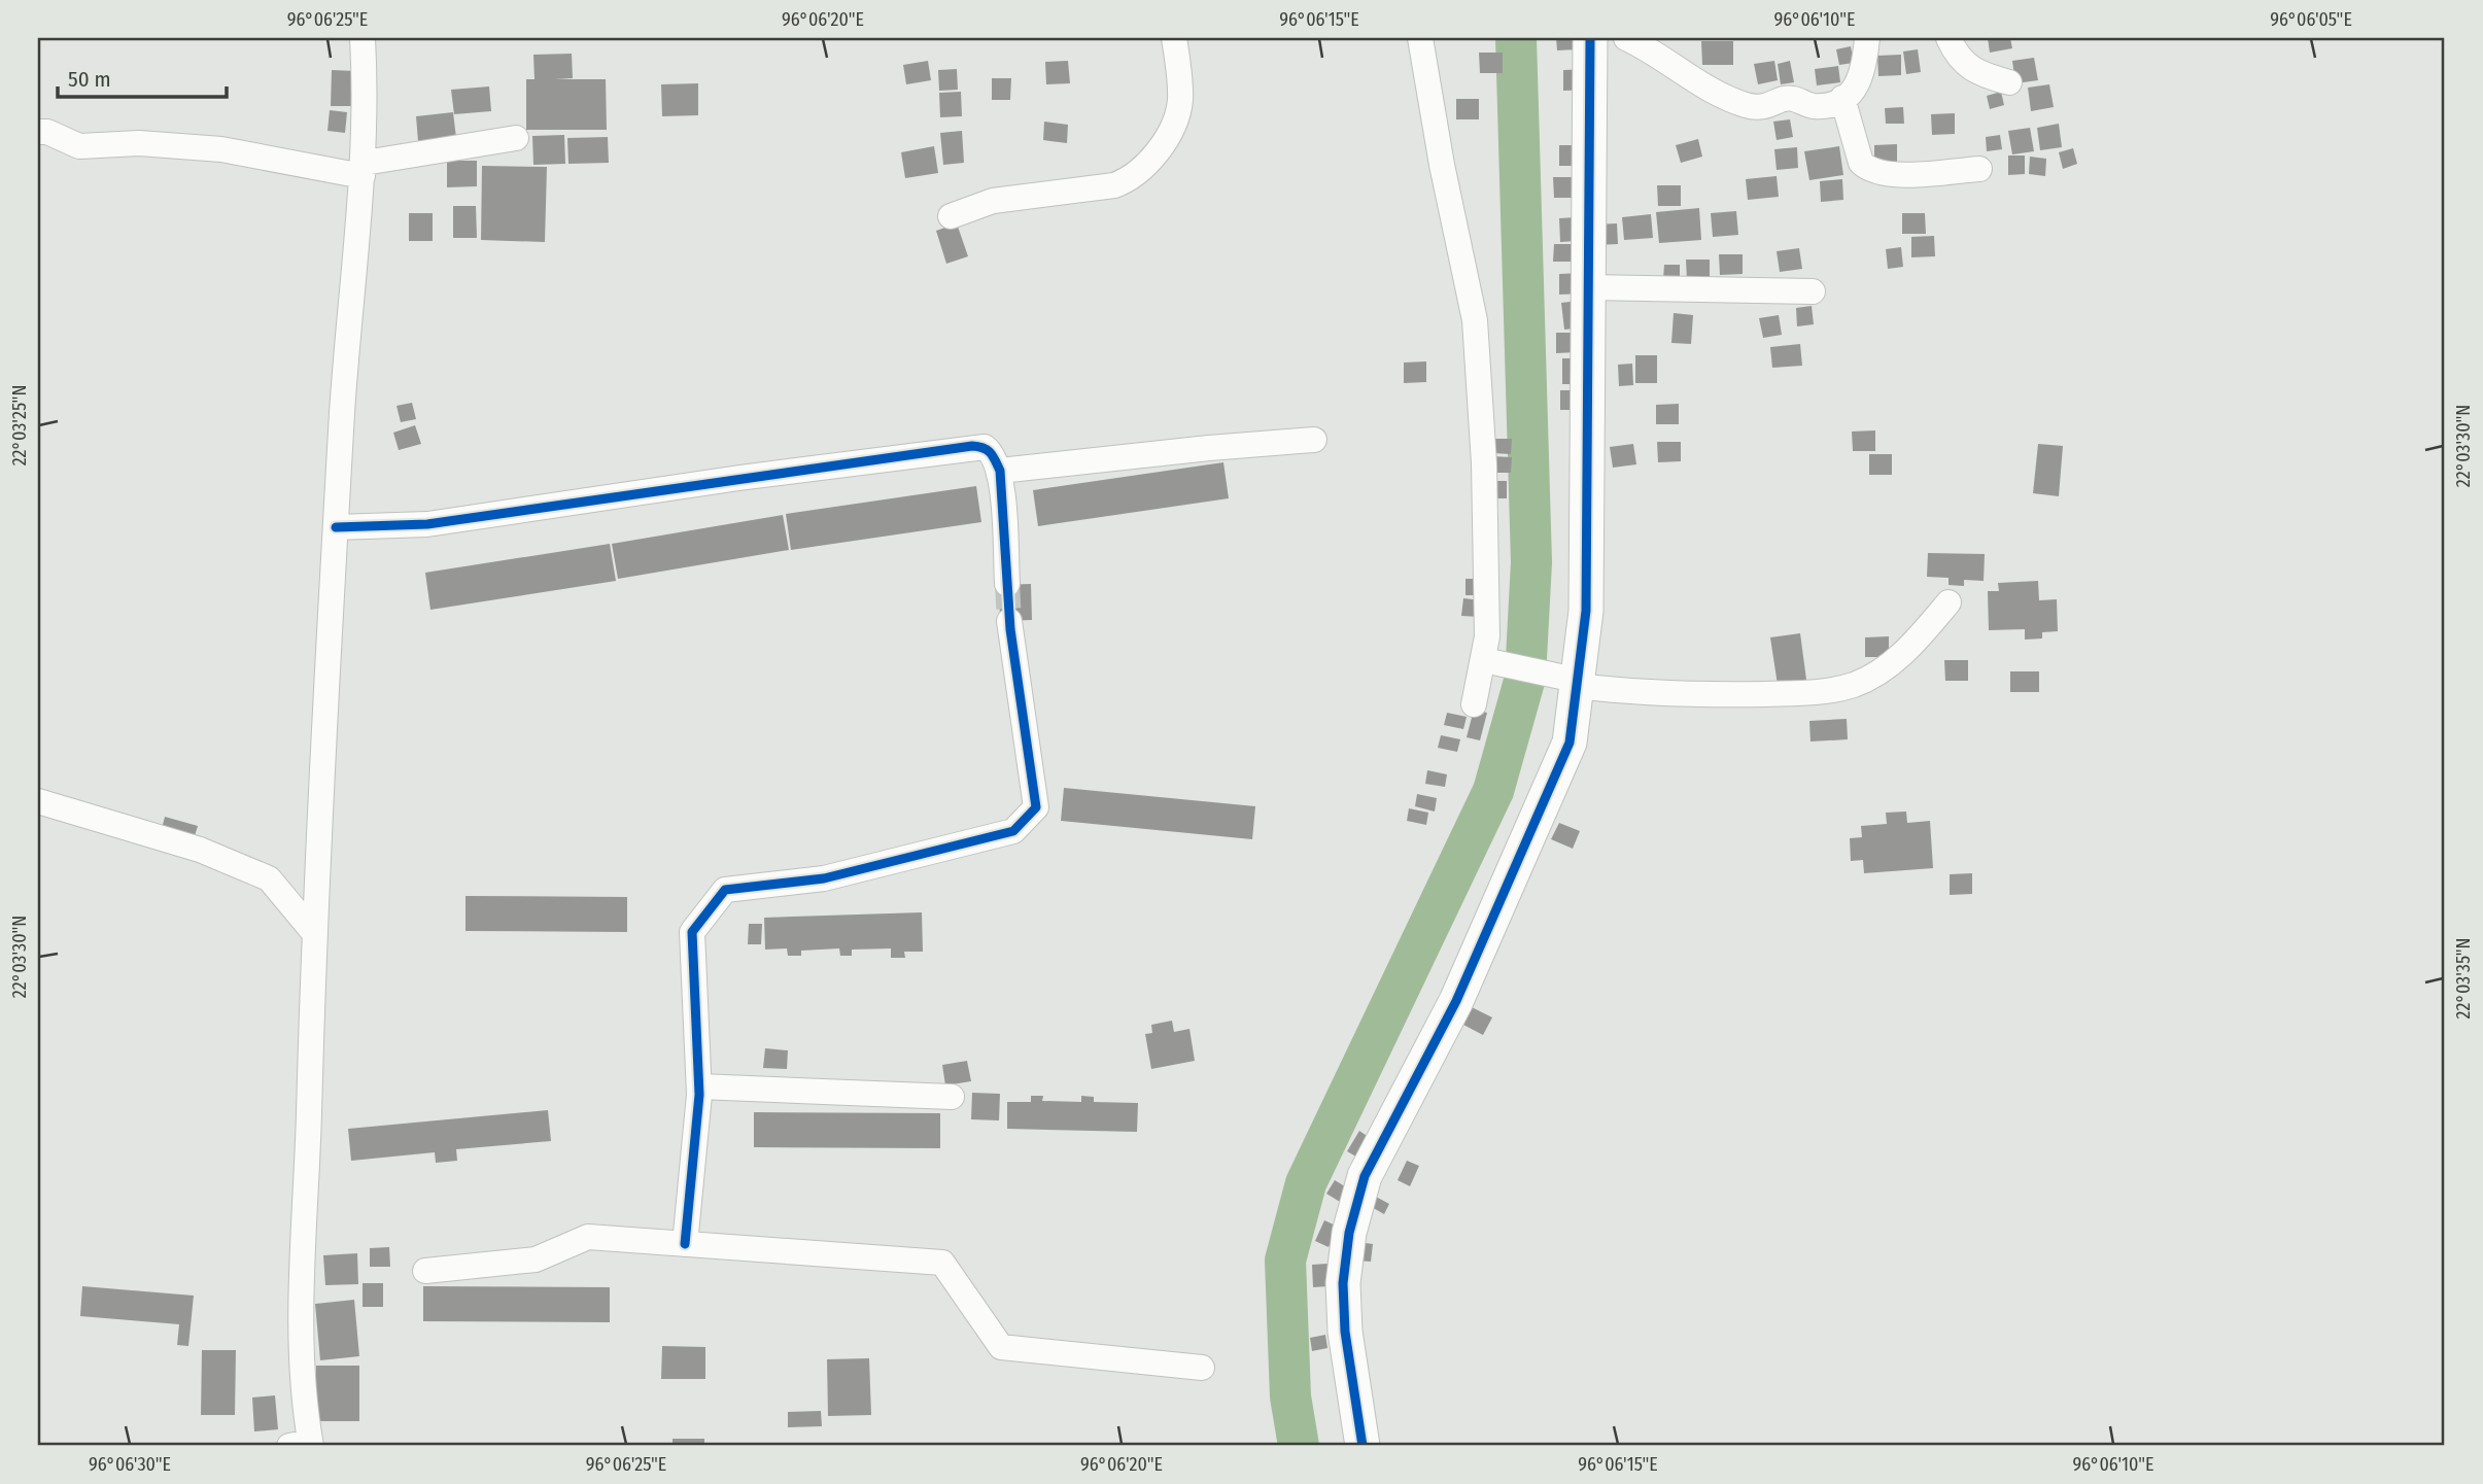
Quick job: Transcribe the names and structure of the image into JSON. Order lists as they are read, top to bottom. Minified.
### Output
{"scale_bar":"50 m","coordinates":["96°06'25\"E","96°06'20\"E","96°06'15\"E","96°06'10\"E","96°06'05\"E","22°03'25\"N","22°03'30\"N","22°03'35\"N","96°06'30\"E"]}
